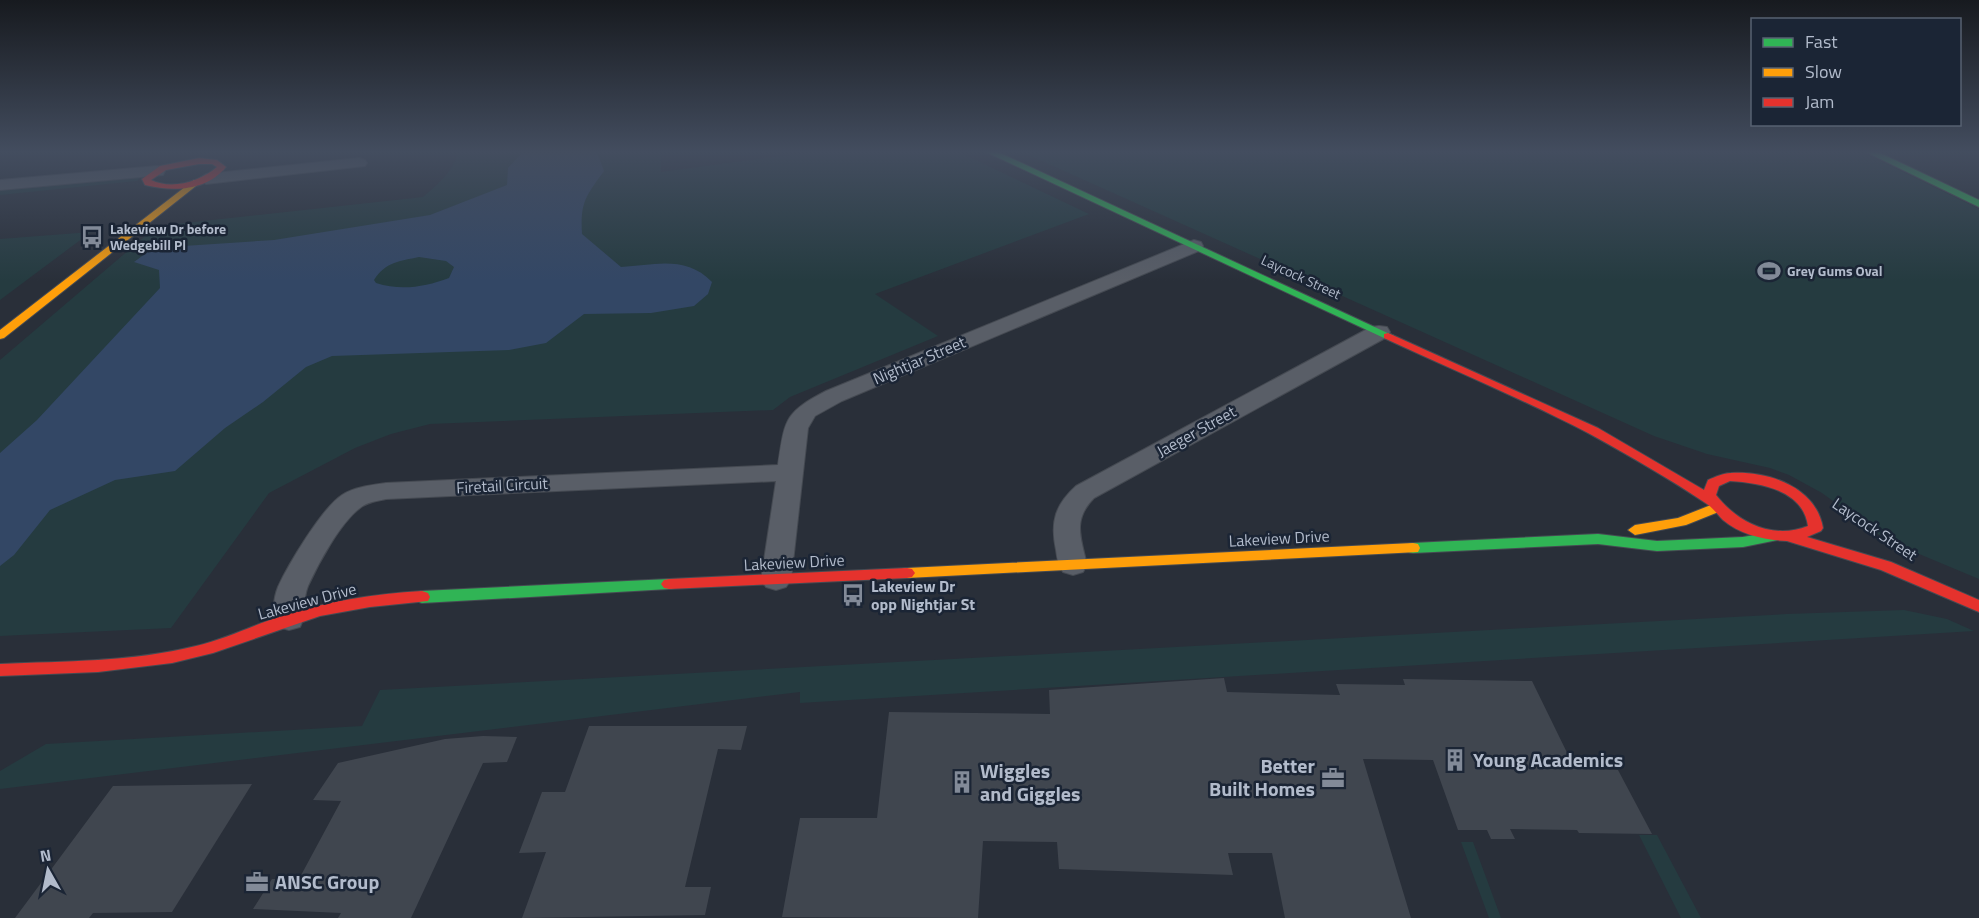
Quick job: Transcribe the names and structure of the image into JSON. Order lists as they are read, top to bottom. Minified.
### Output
{"streets":{"street":["Laycock Street","Nightjar Street","Jaeger Street","Firetail Circuit","Lakeview Drive"]},"crossings":[["Laycock Street","Nightjar Street"],["Laycock Street","Jaeger Street"],["Laycock Street","Lakeview Drive"],["Nightjar Street","Firetail Circuit"],["Nightjar Street","Lakeview Drive"],["Jaeger Street","Lakeview Drive"],["Firetail Circuit","Lakeview Drive"]],"places":{"bus stop":["Lakeview Dr before Wedgebill Pl","Lakeview Dr opp Nightjar St"],"sports":["Grey Gums Oval"],"building":["Young Academics","Wiggles and Giggles"],"office":["Better Built Homes","ANSC Group"]},"legend":["Fast","Slow","Jam"],"north":"top"}
